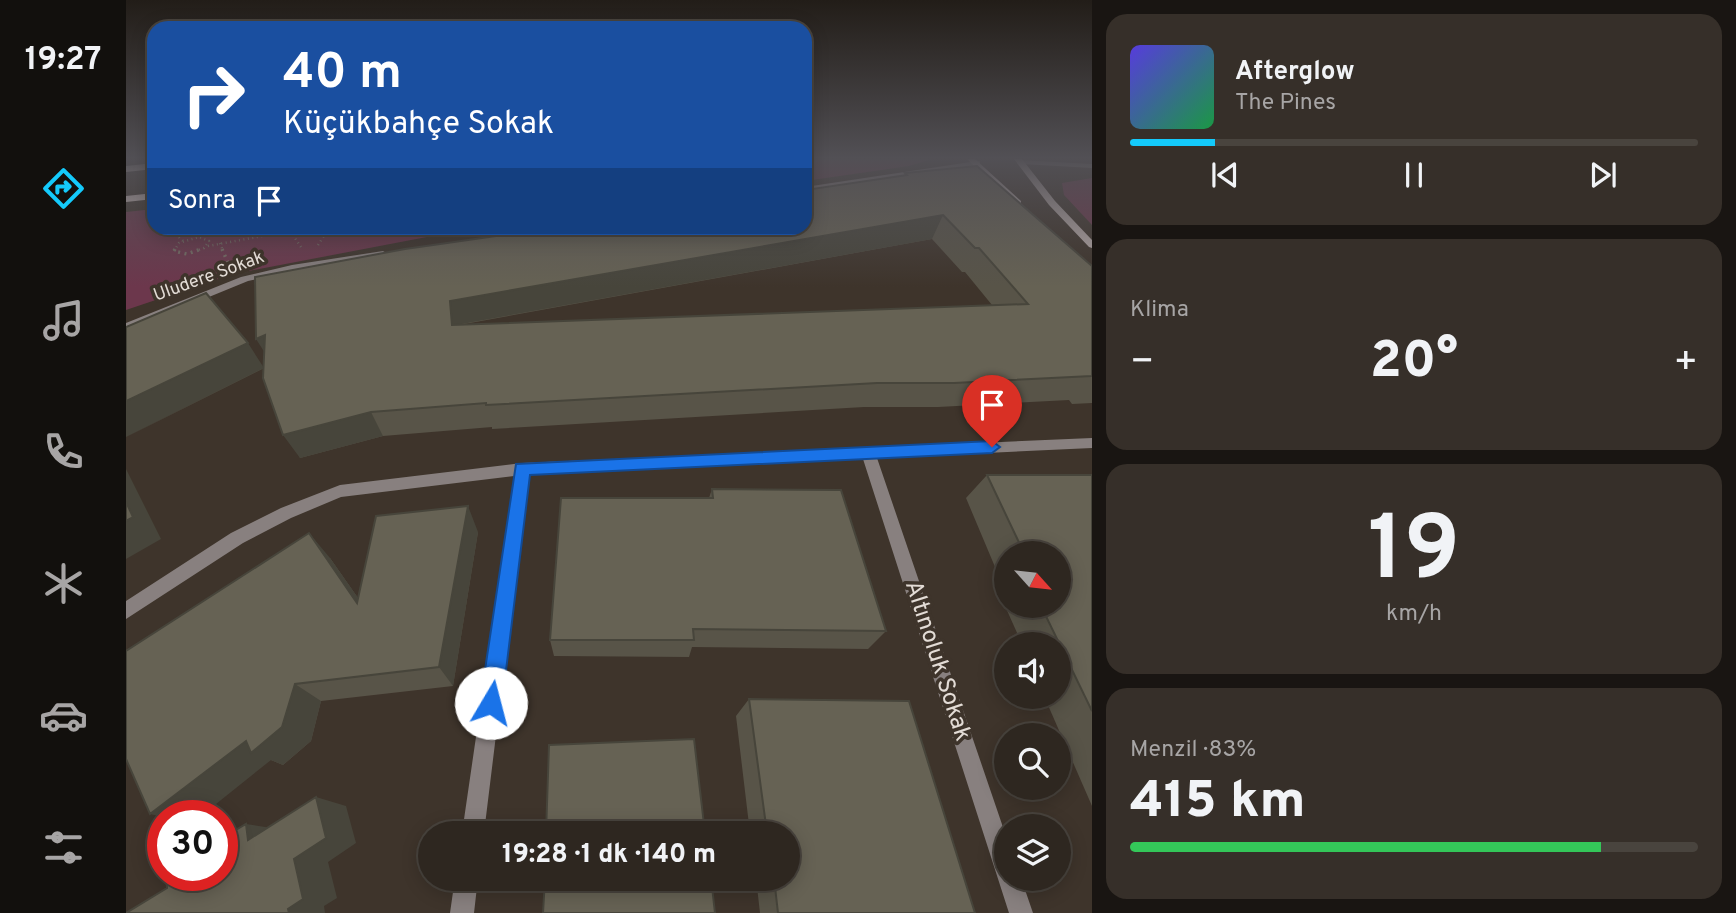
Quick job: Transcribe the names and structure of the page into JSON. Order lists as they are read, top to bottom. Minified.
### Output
{"streets":{"street":["Uludere Sokak","Altınoluk Sokak"]},"north":"bottom right","page":{"tabs":"19:27","turn":["40 m","Küçükbahçe Sokak"],"song":["Afterglow","The Pines"],"then":"Sonra","tile":["Klima",["19","km/h"],["Menzil · 83%","415 km"]],"heat":["−","20°","+"],"limit":"30","trip":"19:28 · 1 dk · 140 m"}}
